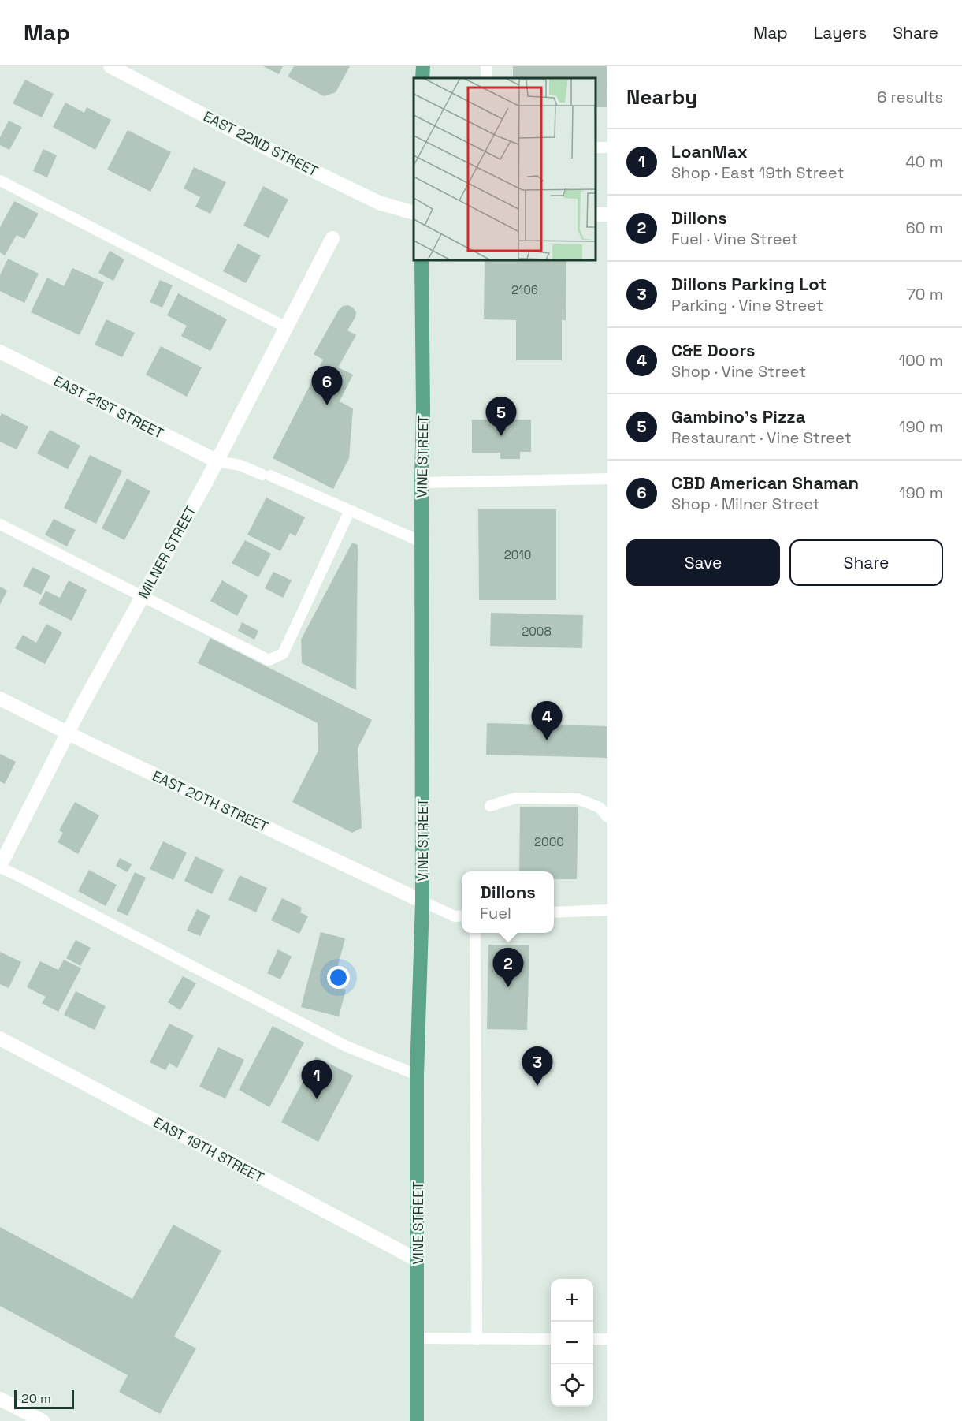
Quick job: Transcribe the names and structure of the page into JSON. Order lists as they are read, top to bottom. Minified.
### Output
{"streets":{"main road":["VINE STREET"],"street":["EAST 22ND STREET","EAST 21ST STREET","MILNER STREET","EAST 20TH STREET","EAST 19TH STREET"]},"crossings":[["EAST 21ST STREET","MILNER STREET"],["VINE STREET","EAST 20TH STREET"],["VINE STREET","EAST 19TH STREET"],["MILNER STREET","EAST 20TH STREET"]],"house_numbers":["2106","2010","2008","2000"],"scale_bar":"20 m","page":{"header":"Map","nav":["Map","Layers","Share"],"heading":["Nearby","6 results"],"list":[{"mark":"1","name":"LoanMax","note":"Shop · East 19th Street","value":"40 m"},{"mark":"2","name":"Dillons","note":"Fuel · Vine Street","value":"60 m"},{"mark":"3","name":"Dillons Parking Lot","note":"Parking · Vine Street","value":"70 m"},{"mark":"4","name":"C&E Doors","note":"Shop · Vine Street","value":"100 m"},{"mark":"5","name":"Gambino's Pizza","note":"Restaurant · Vine Street","value":"190 m"},{"mark":"6","name":"CBD American Shaman","note":"Shop · Milner Street","value":"190 m"}],"pins":["6","5","4","2","3","1"],"buttons":["Save","Share"],"popup":["Dillons","Fuel"],"map_buttons":["+","−"],"scale":"20 m"}}
